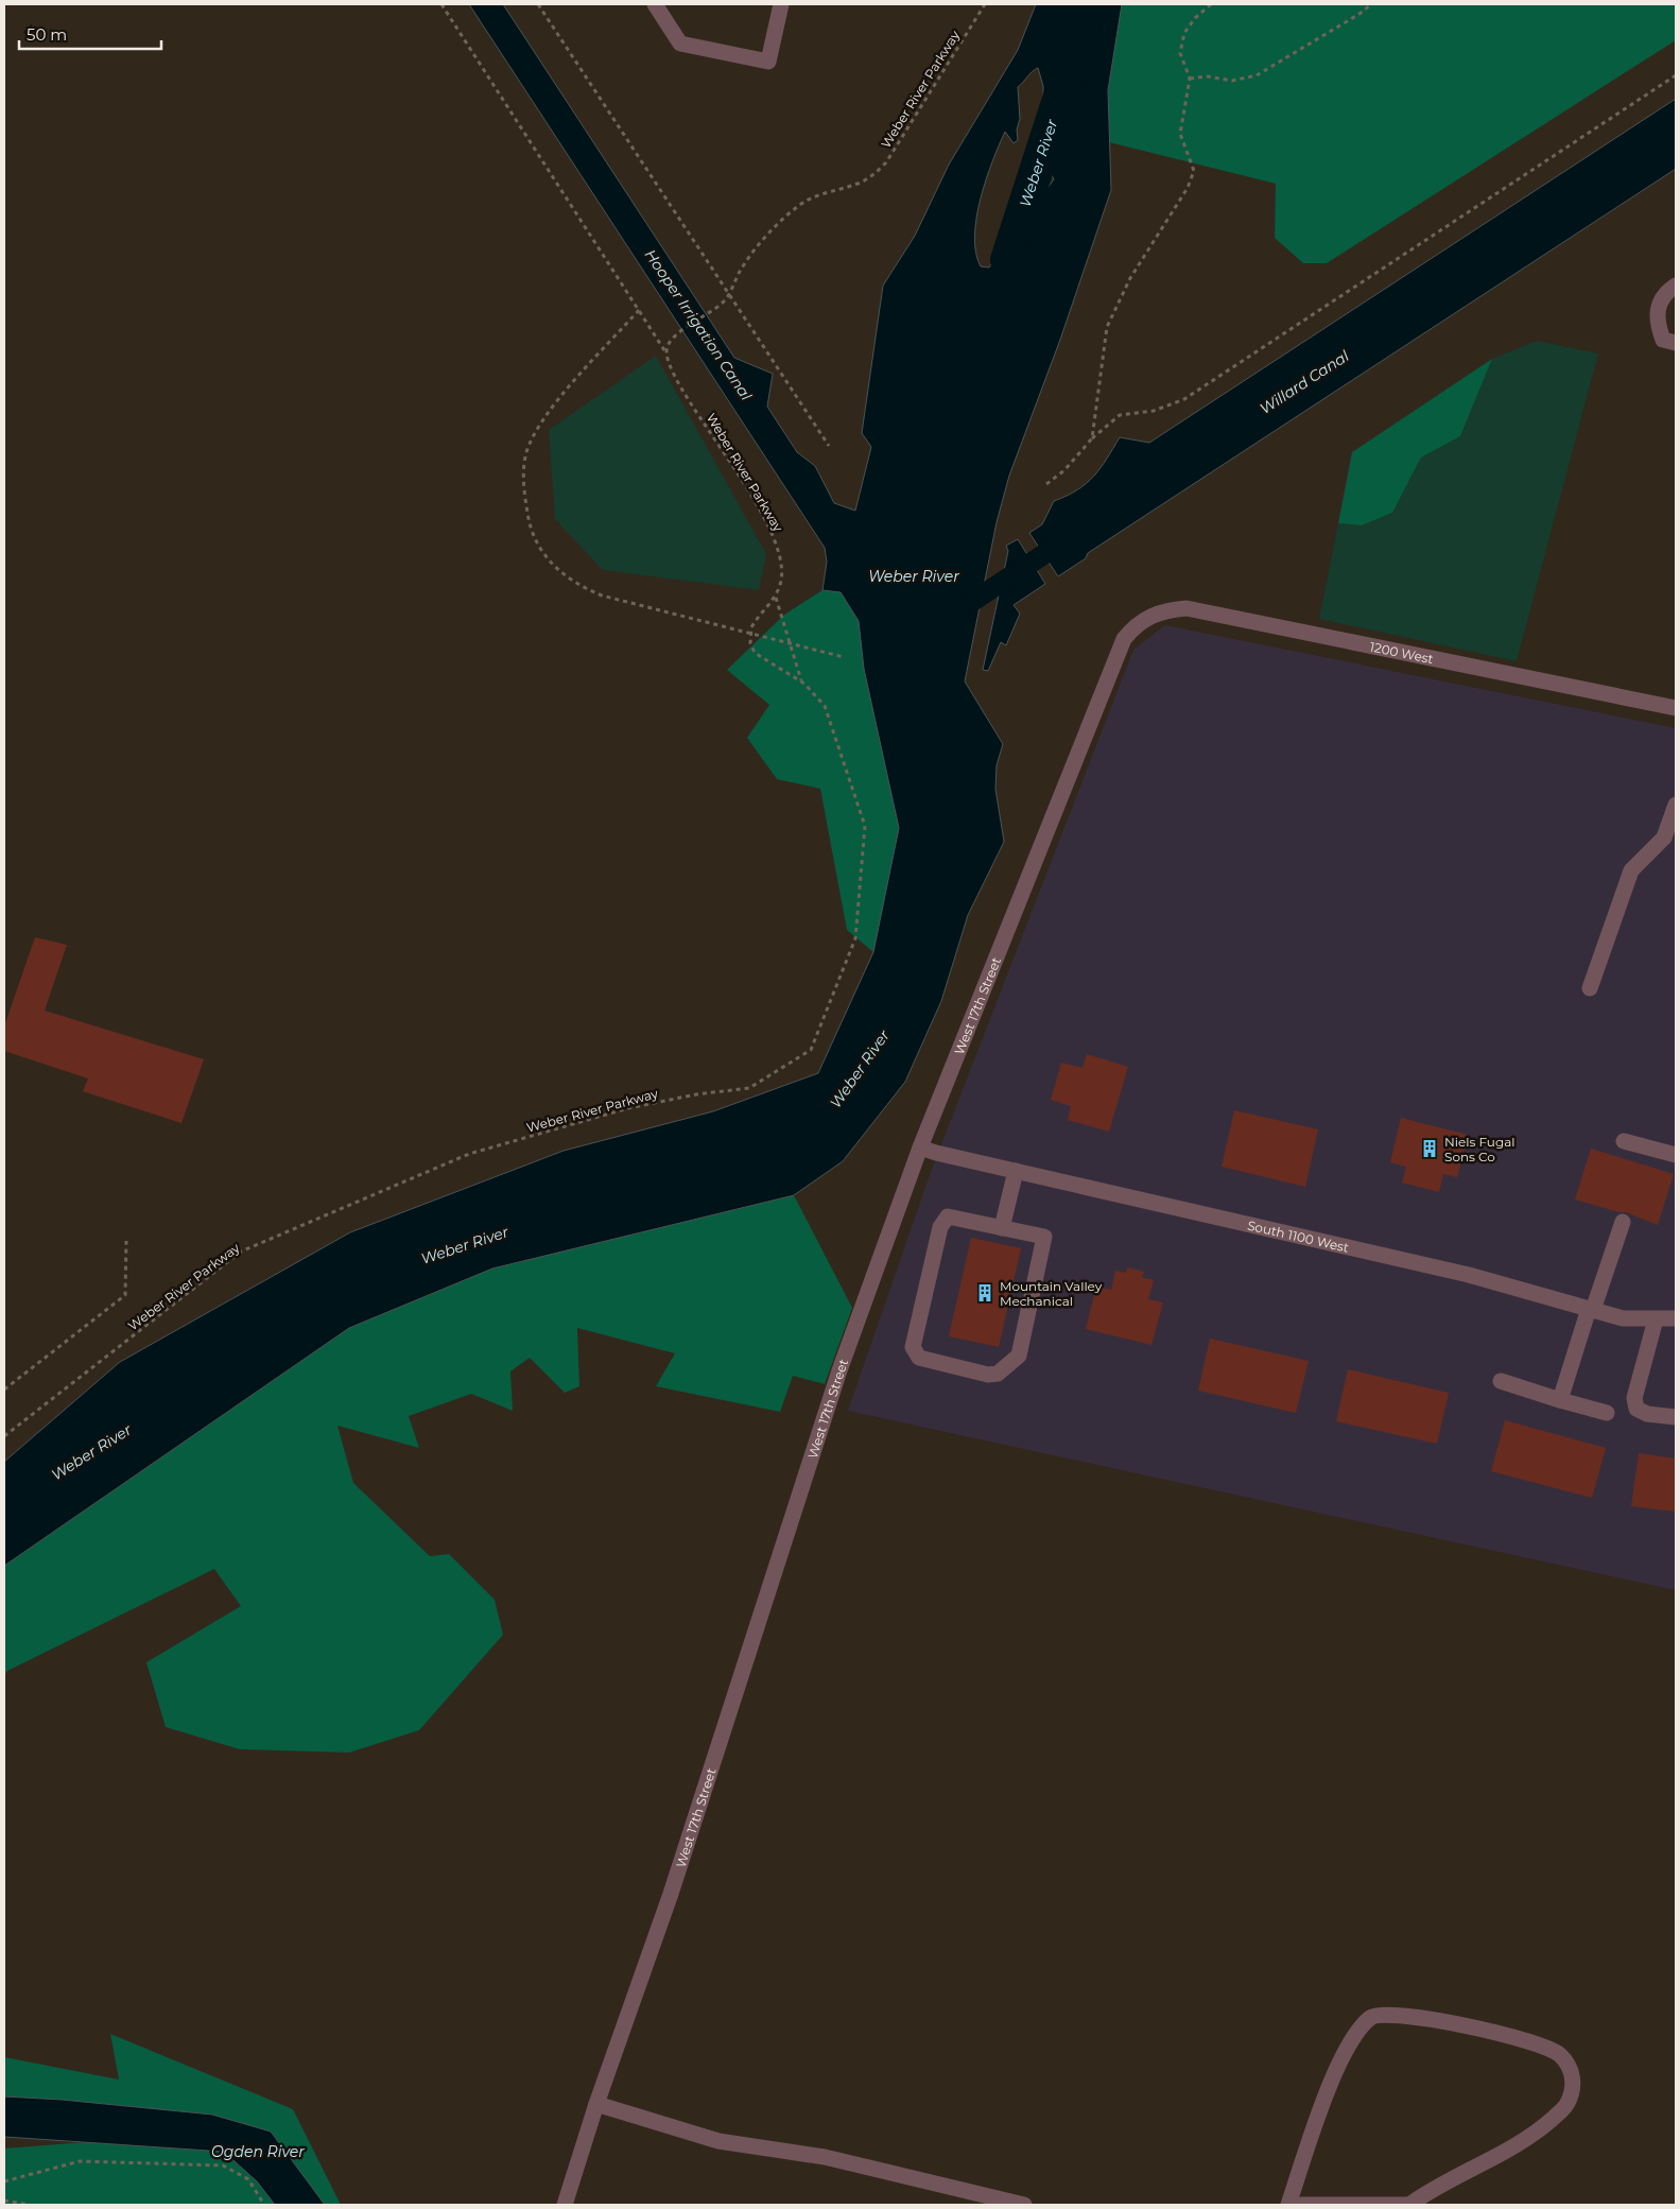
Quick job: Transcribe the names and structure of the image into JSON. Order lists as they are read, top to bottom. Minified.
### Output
{"streets":{"street":["1200 West","West 17th Street","South 1100 West"],"path":["Weber River Parkway"]},"crossings":[["1200 West","West 17th Street"],["West 17th Street","South 1100 West"]],"water":["Weber River","Hooper Irrigation Canal","Willard Canal","Ogden River"],"places":{"building":["Niels Fugal Sons Co","Mountain Valley Mechanical"]},"scale_bar":"50 m"}
